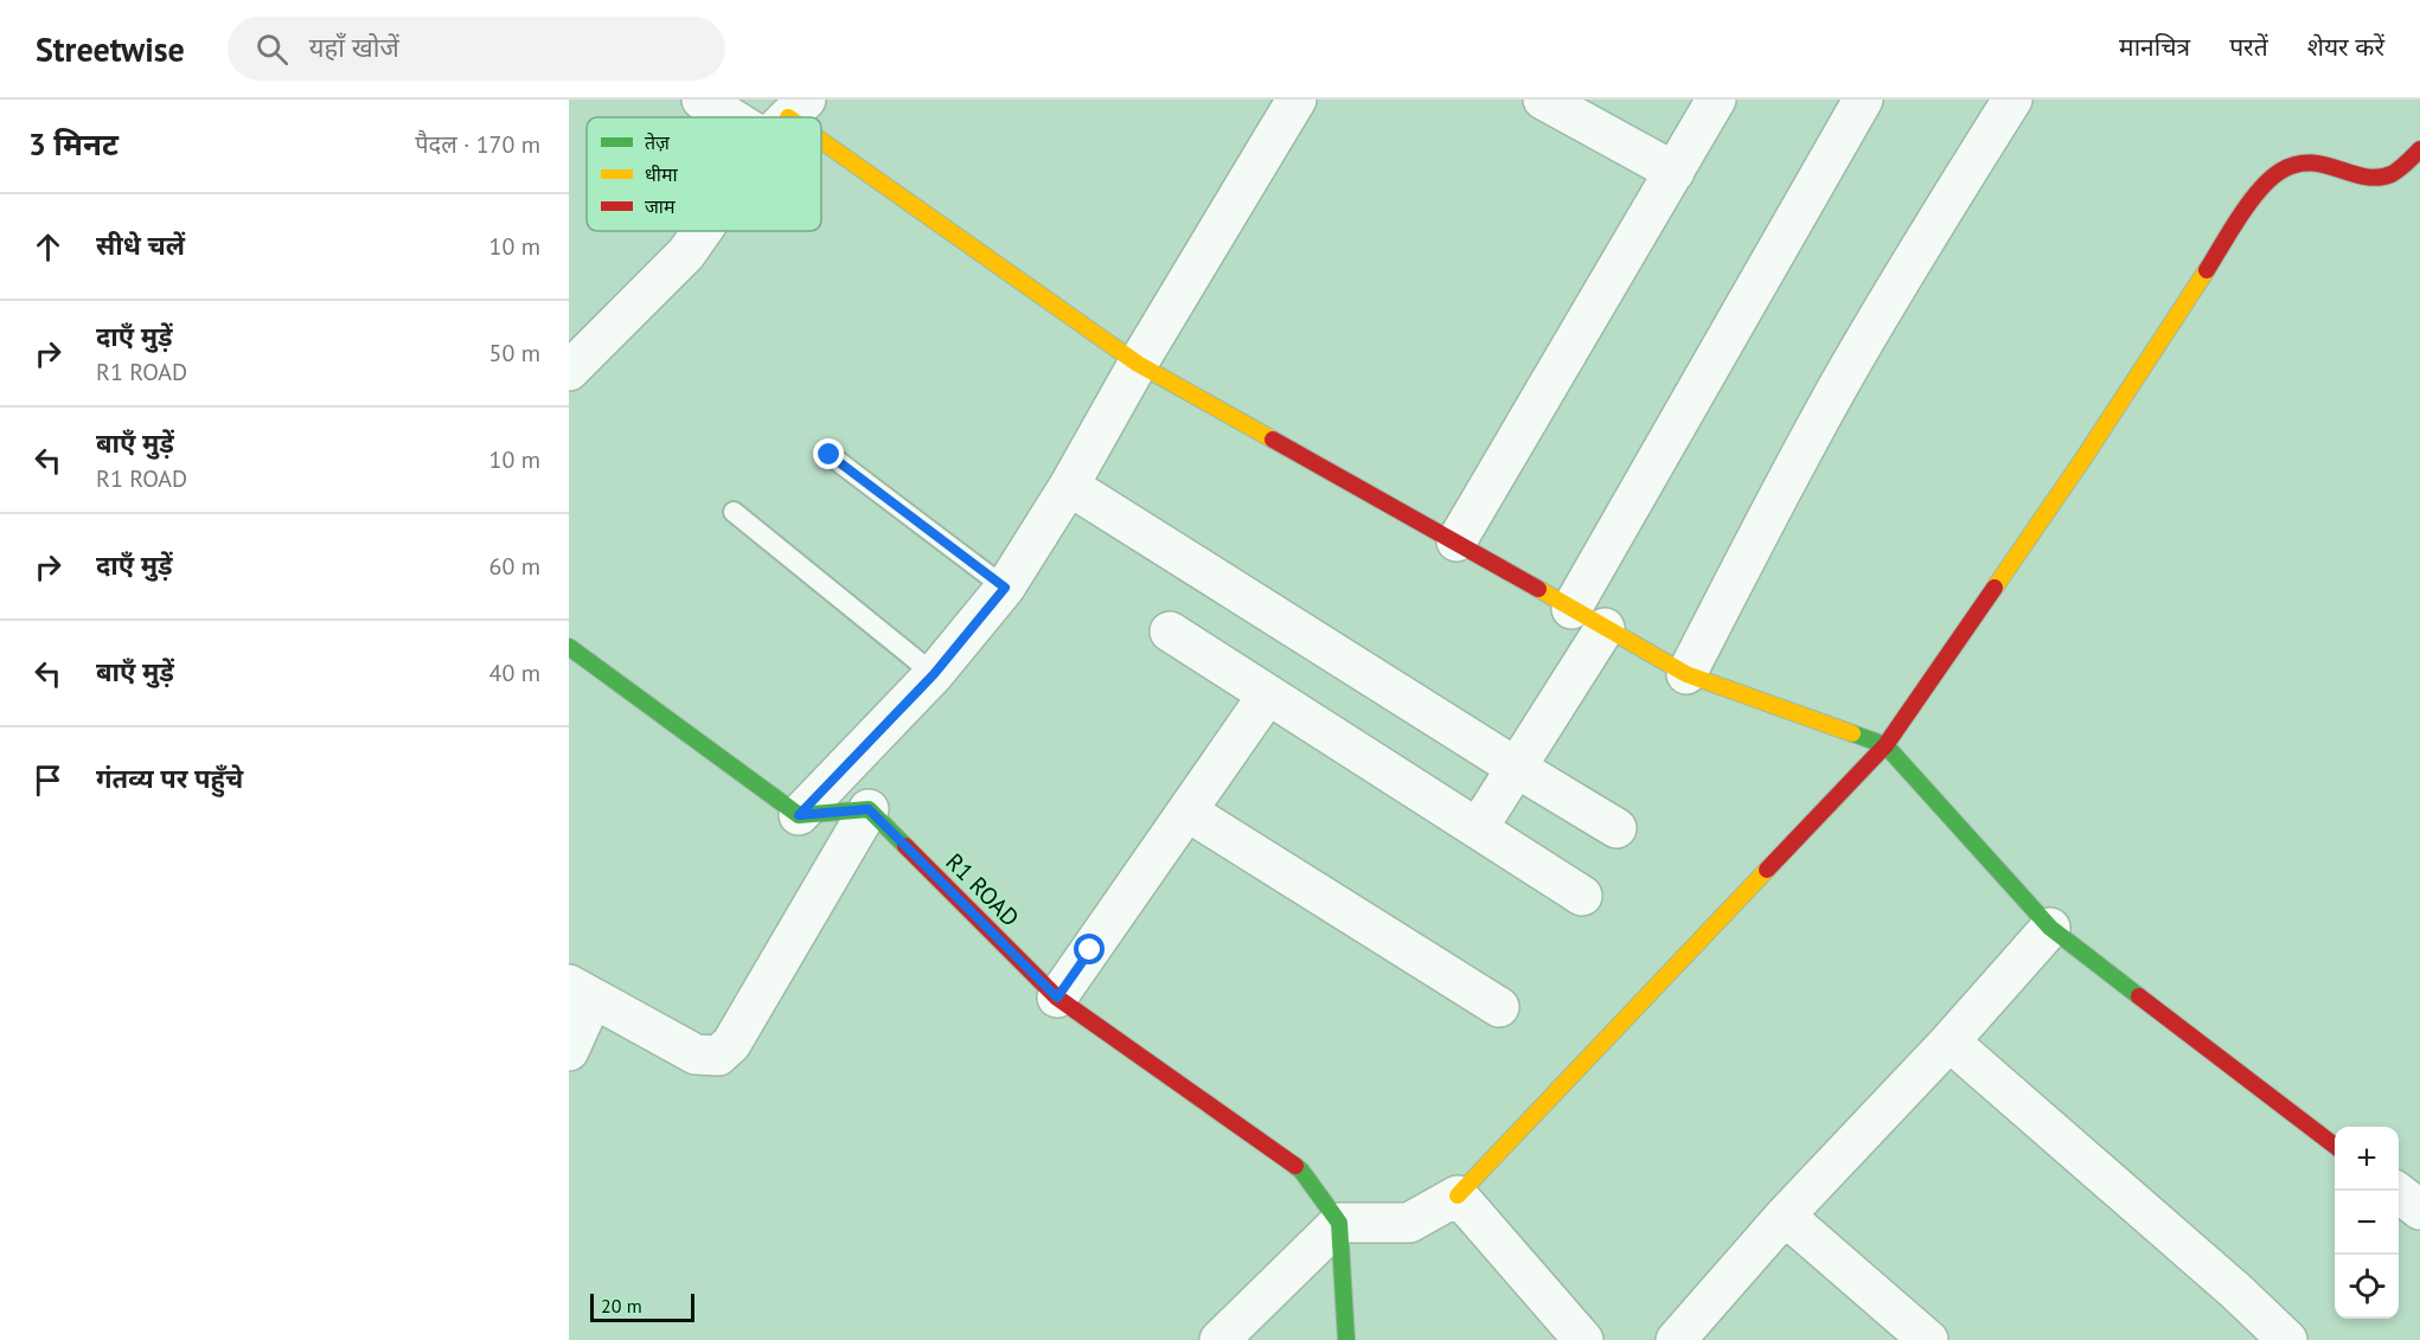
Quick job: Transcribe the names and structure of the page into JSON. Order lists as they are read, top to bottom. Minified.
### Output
{"streets":{"street":["R1 ROAD"]},"legend":["तेज़","धीमा","जाम"],"scale_bar":"20 m","page":{"header":"Streetwise","search":"यहाँ खोजें","nav":["मानचित्र","परतें","शेयर करें"],"heading":["3 मिनट","पैदल · 170 m"],"list":[["सीधे चलें","10 m"],["दाएँ मुड़ें","R1 ROAD","50 m"],["बाएँ मुड़ें","R1 ROAD","10 m"],["दाएँ मुड़ें","60 m"],["बाएँ मुड़ें","40 m"],"गंतव्य पर पहुँचे"],"map_buttons":["+","−"],"scale":"20 m"}}
